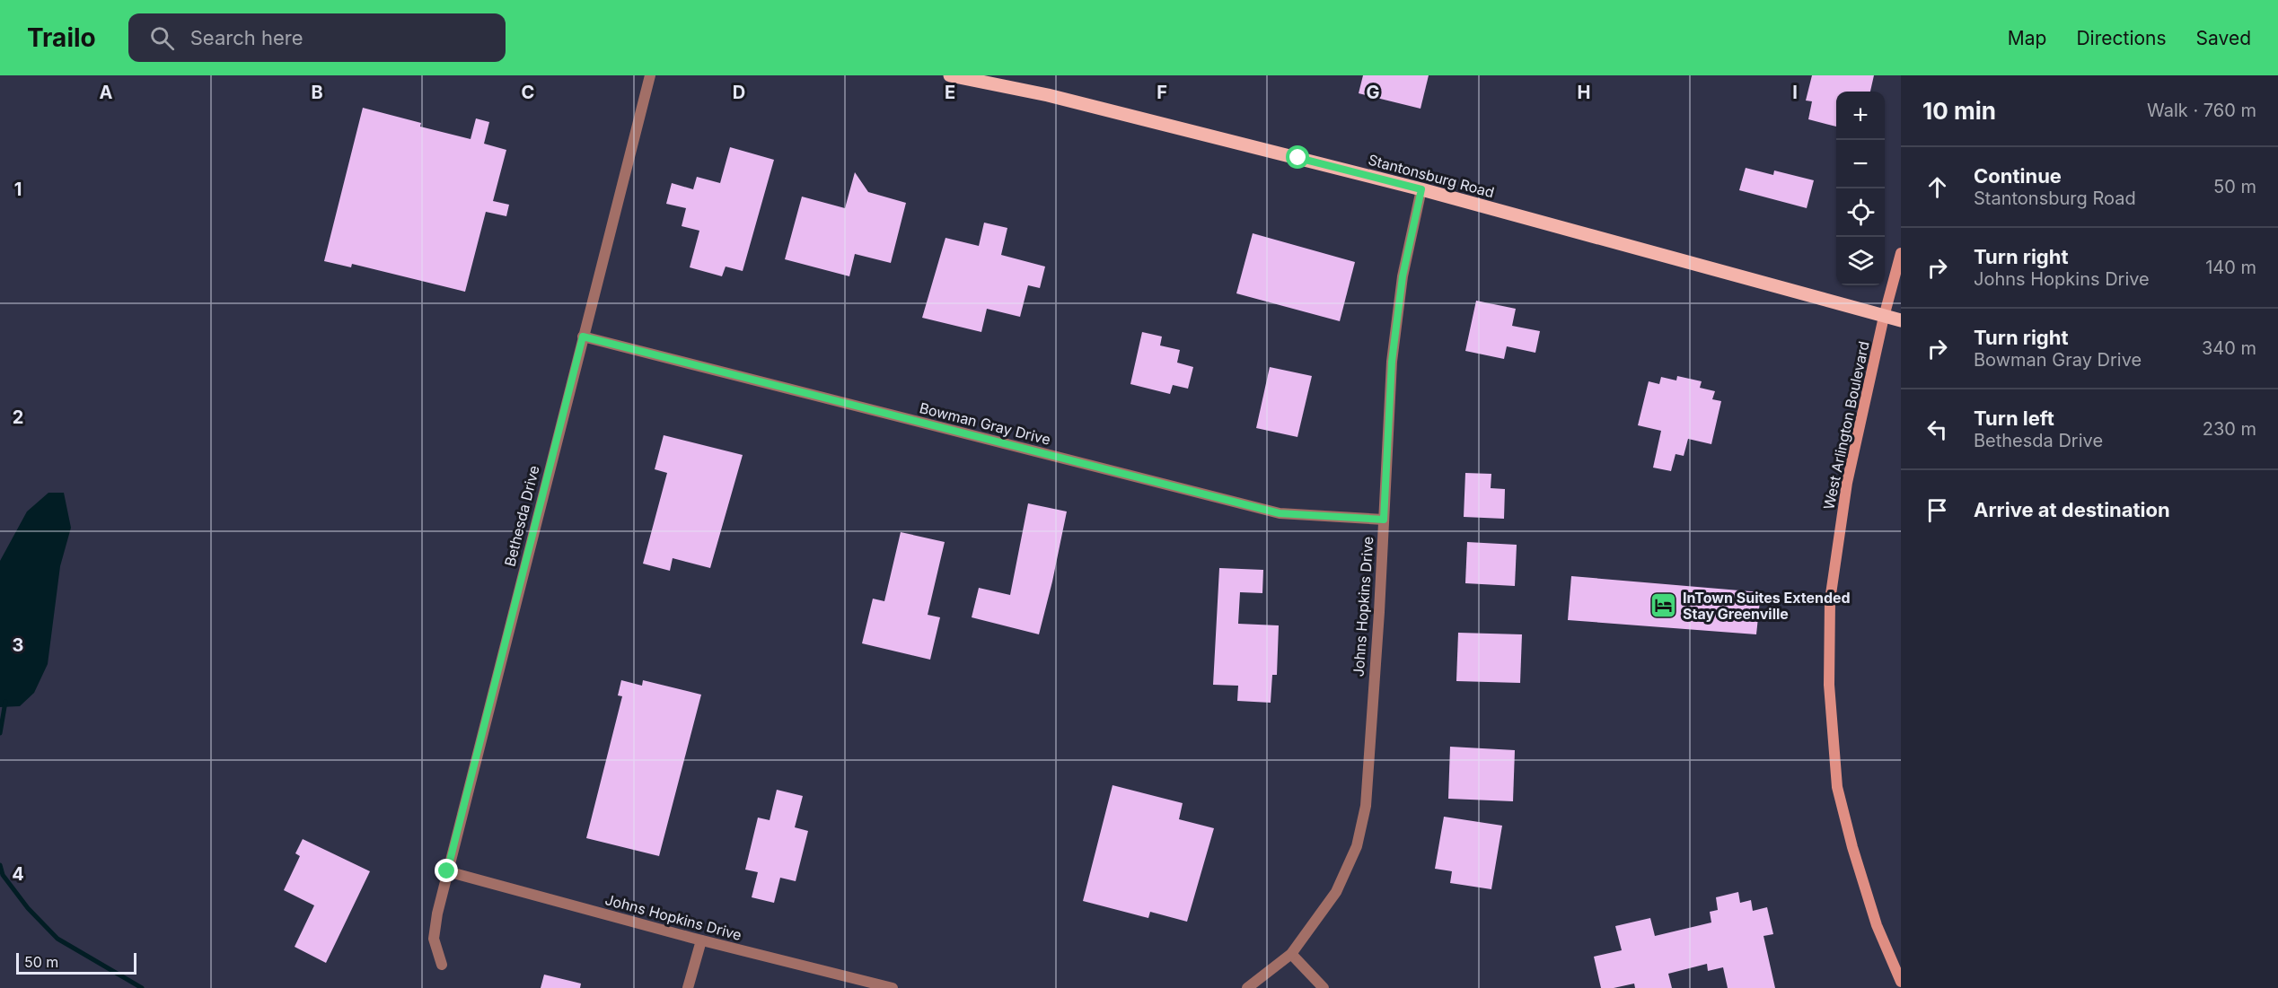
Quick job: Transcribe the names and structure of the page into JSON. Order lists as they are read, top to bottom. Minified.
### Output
{"streets":{"main road":["Stantonsburg Road","West Arlington Boulevard"],"street":["Bowman Gray Drive","Bethesda Drive","Johns Hopkins Drive"]},"crossings":[["Stantonsburg Road","West Arlington Boulevard"],["Stantonsburg Road","Johns Hopkins Drive"],["Bowman Gray Drive","Bethesda Drive"],["Bowman Gray Drive","Johns Hopkins Drive"],["Bethesda Drive","Johns Hopkins Drive"]],"places":{"hotel":["InTown Suites Extended Stay Greenville"]},"scale_bar":"50 m","page":{"header":"Trailo","search":"Search here","nav":["Map","Directions","Saved"],"heading":["10 min","Walk · 760 m"],"map_buttons":["+","−"],"list":[["Continue","Stantonsburg Road","50 m"],["Turn right","Johns Hopkins Drive","140 m"],["Turn right","Bowman Gray Drive","340 m"],["Turn left","Bethesda Drive","230 m"],"Arrive at destination"],"scale":"50 m"},"grid":{"columns":["A","B","C","D","E","F","G","H","I"],"rows":["1","2","3","4"]}}
